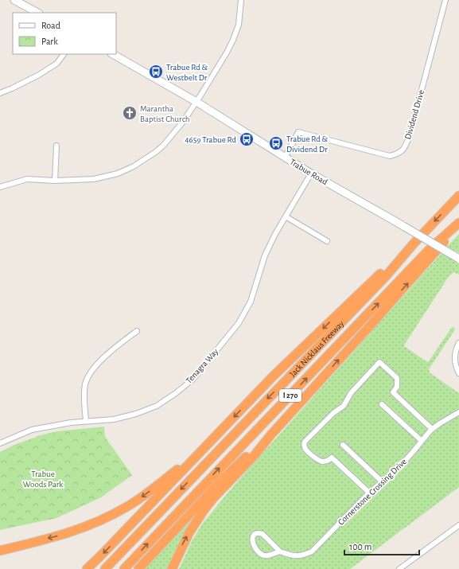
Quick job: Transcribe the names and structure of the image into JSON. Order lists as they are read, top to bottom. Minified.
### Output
{"streets":{"highway":["Jack Nicklaus Freeway","I 270"],"main road":["Trabue Road"],"street":["Dividend Drive","Tenagra Way","Cornerstone Crossing Drive"]},"crossings":[["Dividend Drive","Trabue Road"],["Trabue Road","Tenagra Way"]],"parks":["Trabue Woods Park"],"places":{"bus stop":["Trabue Rd & Westbelt Dr","4659 Trabue Rd","Trabue Rd & Dividend Dr"],"church":["Marantha Baptist Church"]},"legend":["Road","Park"],"scale_bar":"100 m"}
